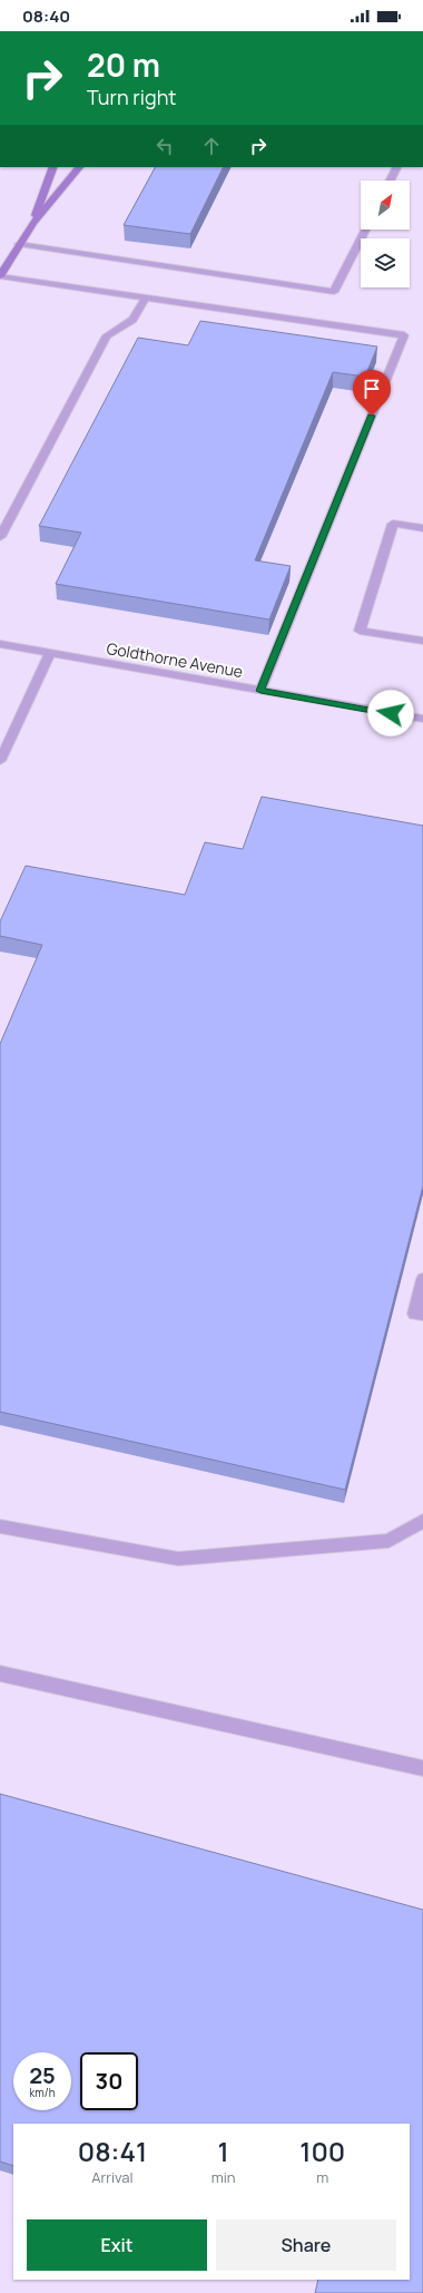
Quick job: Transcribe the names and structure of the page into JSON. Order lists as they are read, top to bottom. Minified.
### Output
{"streets":{"street":["Goldthorne Avenue"]},"north":"top right","page":{"status":"08:40","turn":["20 m","Turn right"],"speed":"25 km/h","limit":"30","eta":["08:41","Arrival","1","min","100","m"],"buttons":["Exit","Share"]}}
